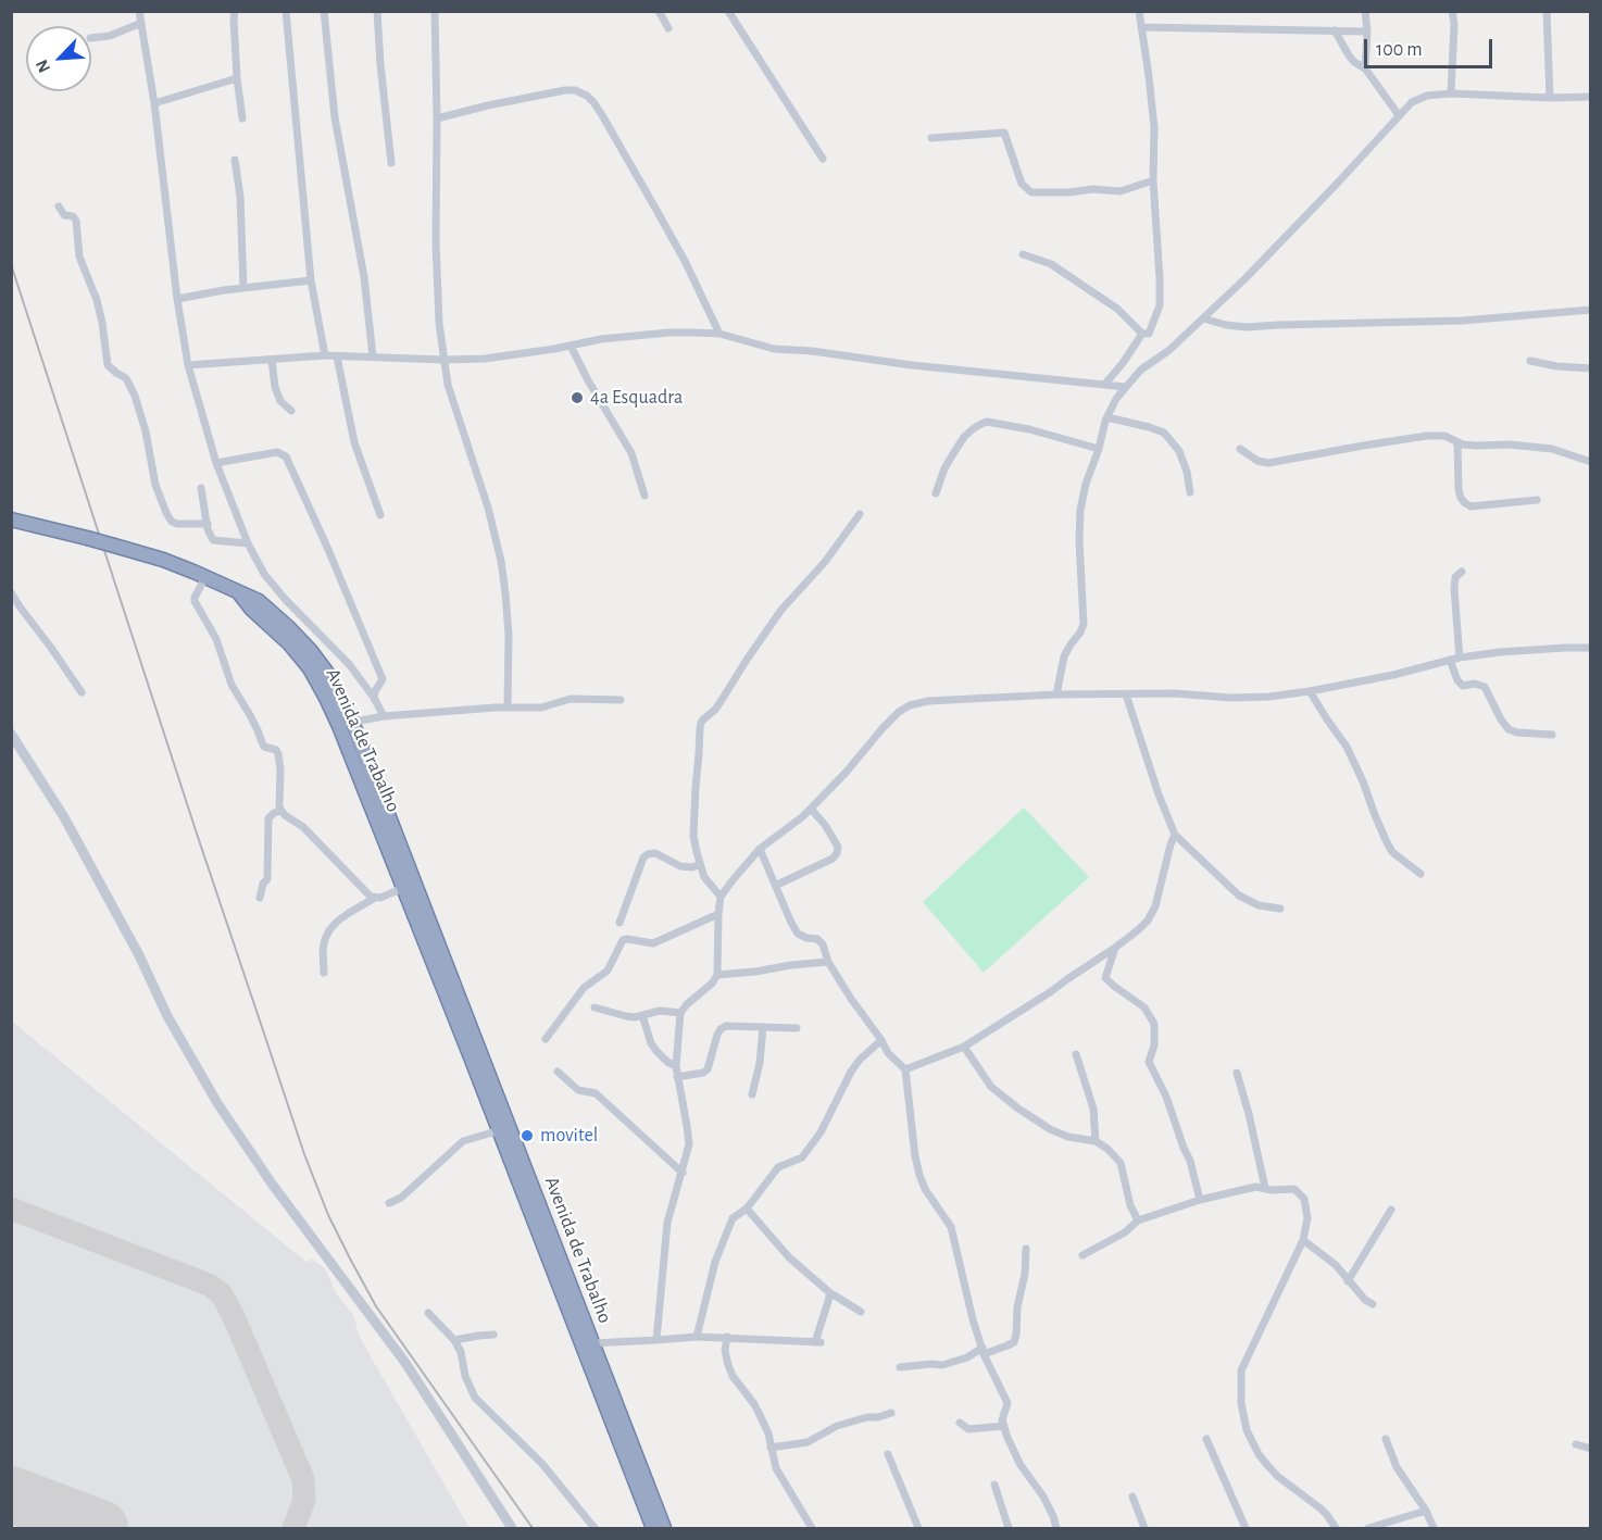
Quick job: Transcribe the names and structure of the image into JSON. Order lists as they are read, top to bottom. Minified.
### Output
{"streets":{"highway":["Avenida de Trabalho"]},"places":["4a Esquadra","movitel"],"scale_bar":"100 m","north":"bottom left"}
